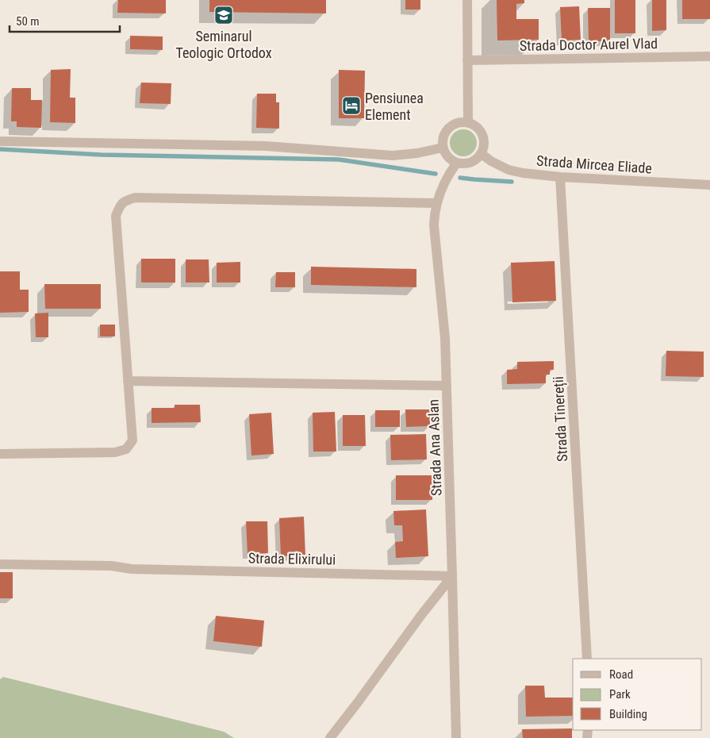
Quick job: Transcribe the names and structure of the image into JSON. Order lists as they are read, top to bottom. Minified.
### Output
{"streets":{"street":["Strada Doctor Aurel Vlad","Strada Mircea Eliade","Strada Tinereții","Strada Ana Aslan","Strada Elixirului"]},"crossings":[["Strada Mircea Eliade","Strada Tinereții"],["Strada Mircea Eliade","Strada Ana Aslan"],["Strada Ana Aslan","Strada Elixirului"]],"places":{"school or university":["Seminarul Teologic Ortodox"],"hotel":["Pensiunea Element"]},"legend":["Road","Park","Building"],"scale_bar":"50 m"}
